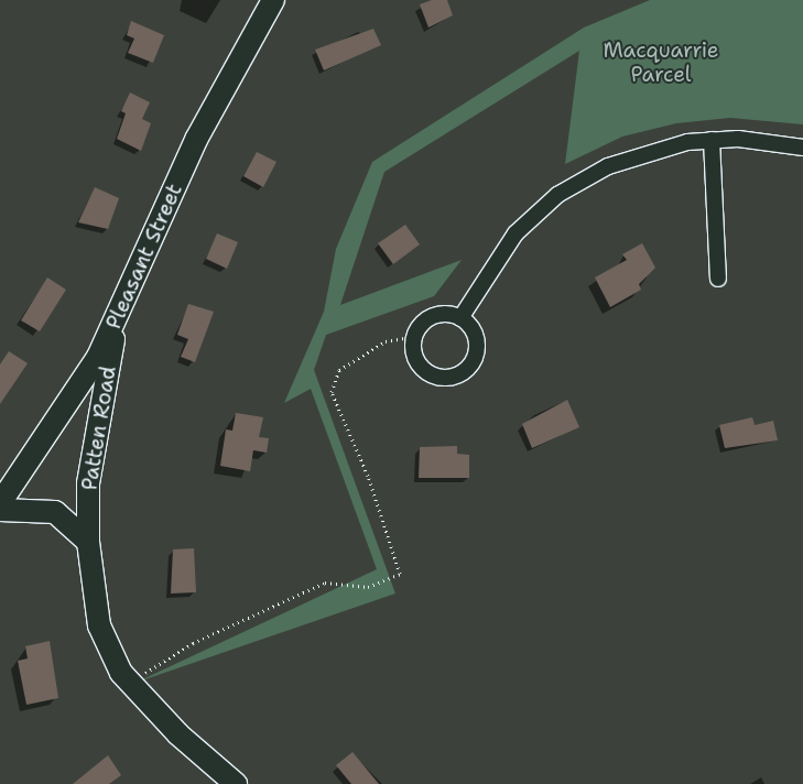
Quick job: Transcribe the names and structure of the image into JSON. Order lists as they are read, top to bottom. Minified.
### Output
{"streets":{"street":["Pleasant Street","Patten Road"]},"crossings":[["Pleasant Street","Patten Road"]],"parks":["Macquarrie Parcel"]}
